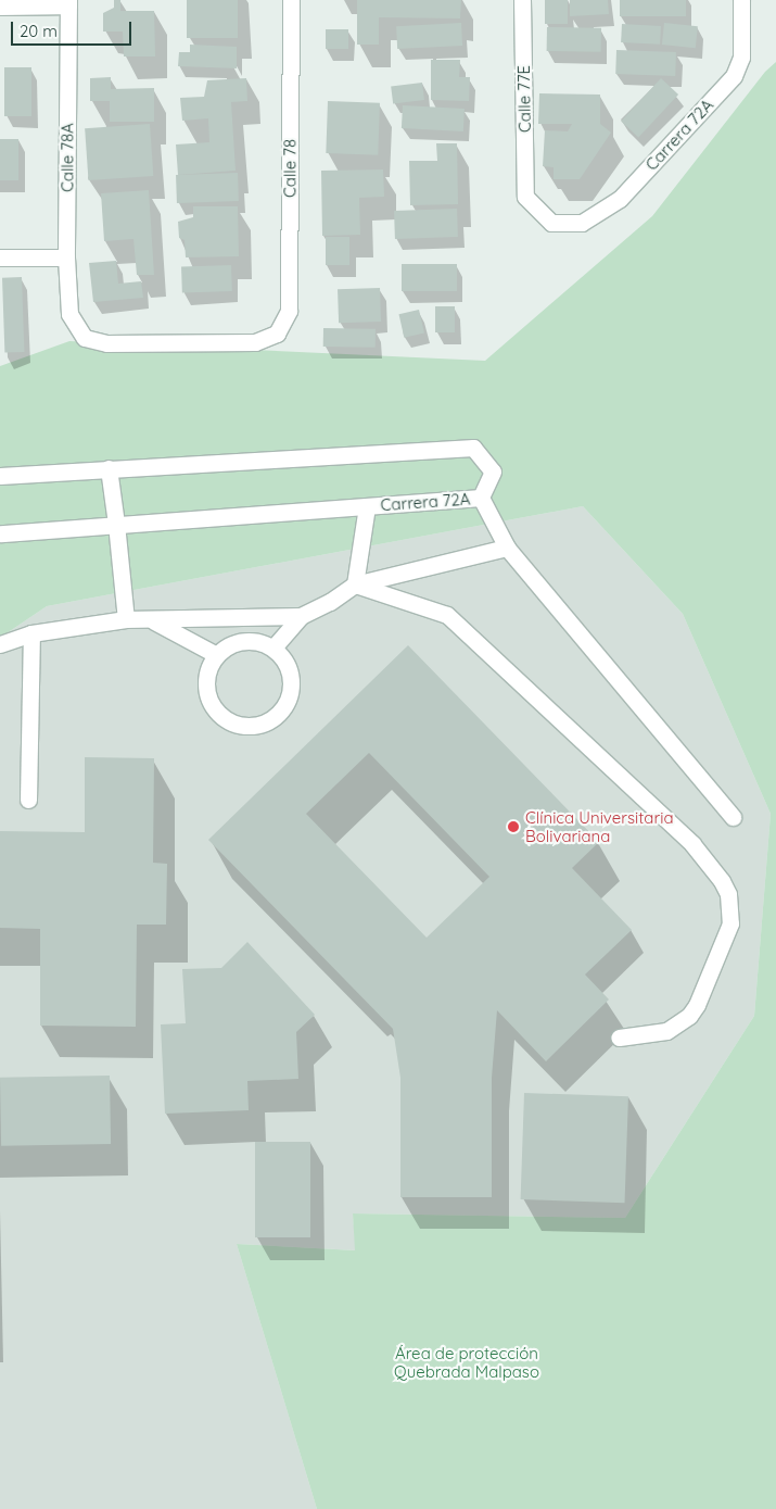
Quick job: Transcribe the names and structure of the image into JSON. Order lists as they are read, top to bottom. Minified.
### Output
{"streets":{"street":["Calle 77E","Carrera 72A","Calle 78A","Calle 78"]},"crossings":[["Calle 77E","Carrera 72A"],["Calle 78A","Calle 78"]],"parks":["Área de protección Quebrada Malpaso"],"places":["Clínica Universitaria Bolivariana"],"scale_bar":"20 m"}
